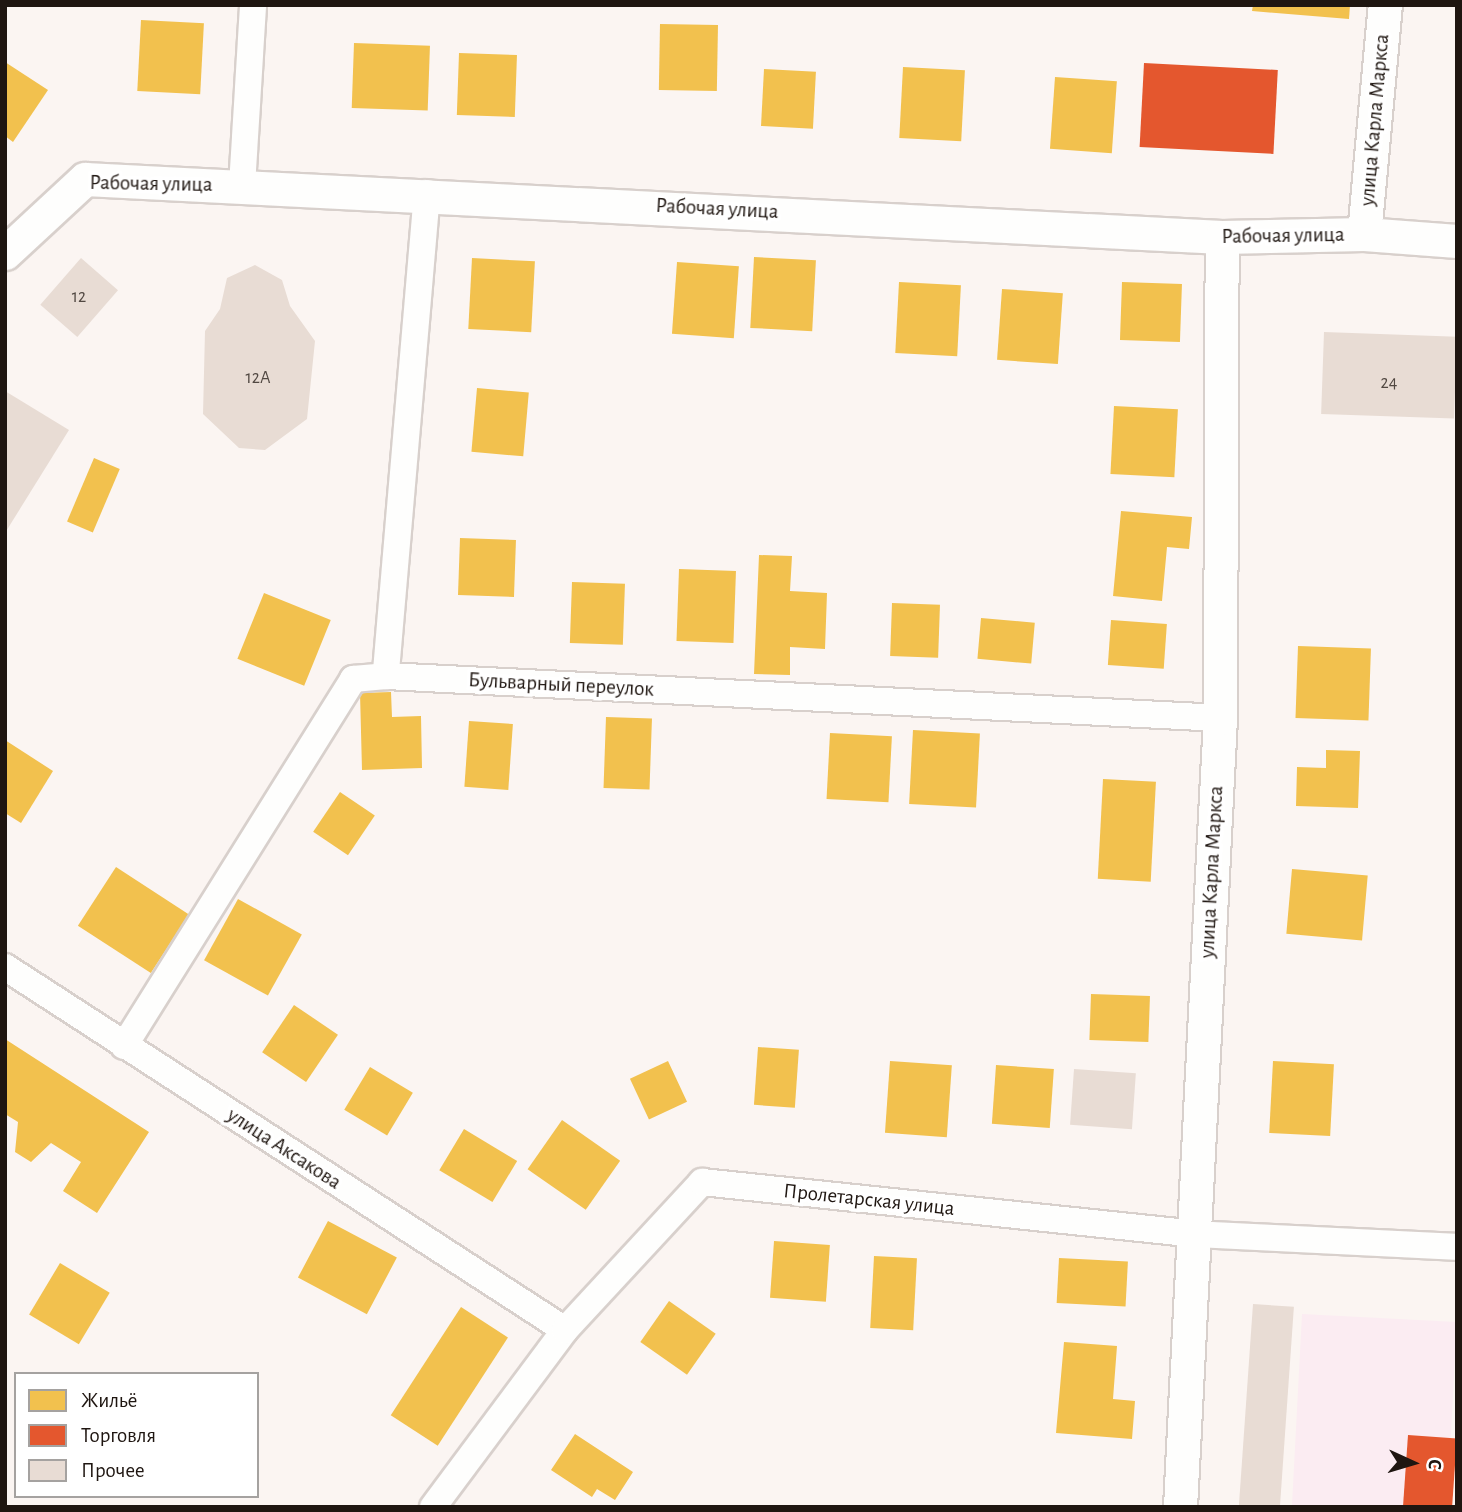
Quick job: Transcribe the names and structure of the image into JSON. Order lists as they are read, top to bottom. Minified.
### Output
{"streets":{"street":["улица Карла Маркса","Рабочая улица","Бульварный переулок","улица Аксакова","Пролетарская улица"]},"crossings":[["улица Карла Маркса","Рабочая улица"],["улица Карла Маркса","Бульварный переулок"],["улица Карла Маркса","Пролетарская улица"],["Бульварный переулок","улица Аксакова"],["улица Аксакова","Пролетарская улица"]],"house_numbers":["12","12А","24"],"legend":["Жильё","Торговля","Прочее"],"north":"right"}
